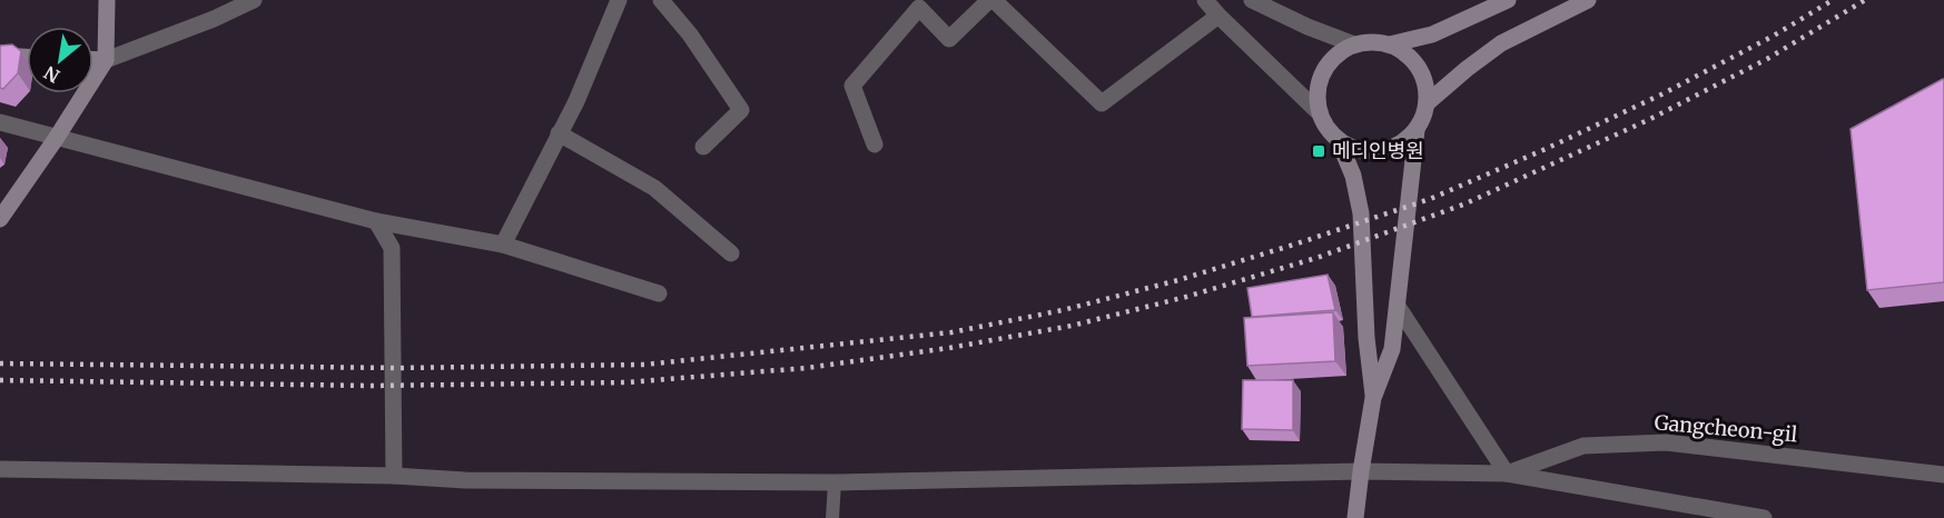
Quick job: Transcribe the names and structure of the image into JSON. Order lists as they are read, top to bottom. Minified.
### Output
{"streets":{"street":["Gangcheon-gil"]},"places":{"transit":["메디인병원"]},"north":"bottom left"}
